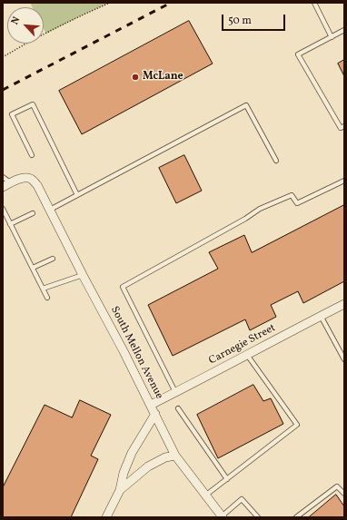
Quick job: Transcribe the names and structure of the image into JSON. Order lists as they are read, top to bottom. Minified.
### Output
{"streets":{"street":["Carnegie Street","South Mellon Avenue"]},"crossings":[["Carnegie Street","South Mellon Avenue"]],"places":["McLane"],"scale_bar":"50 m","north":"top left"}
